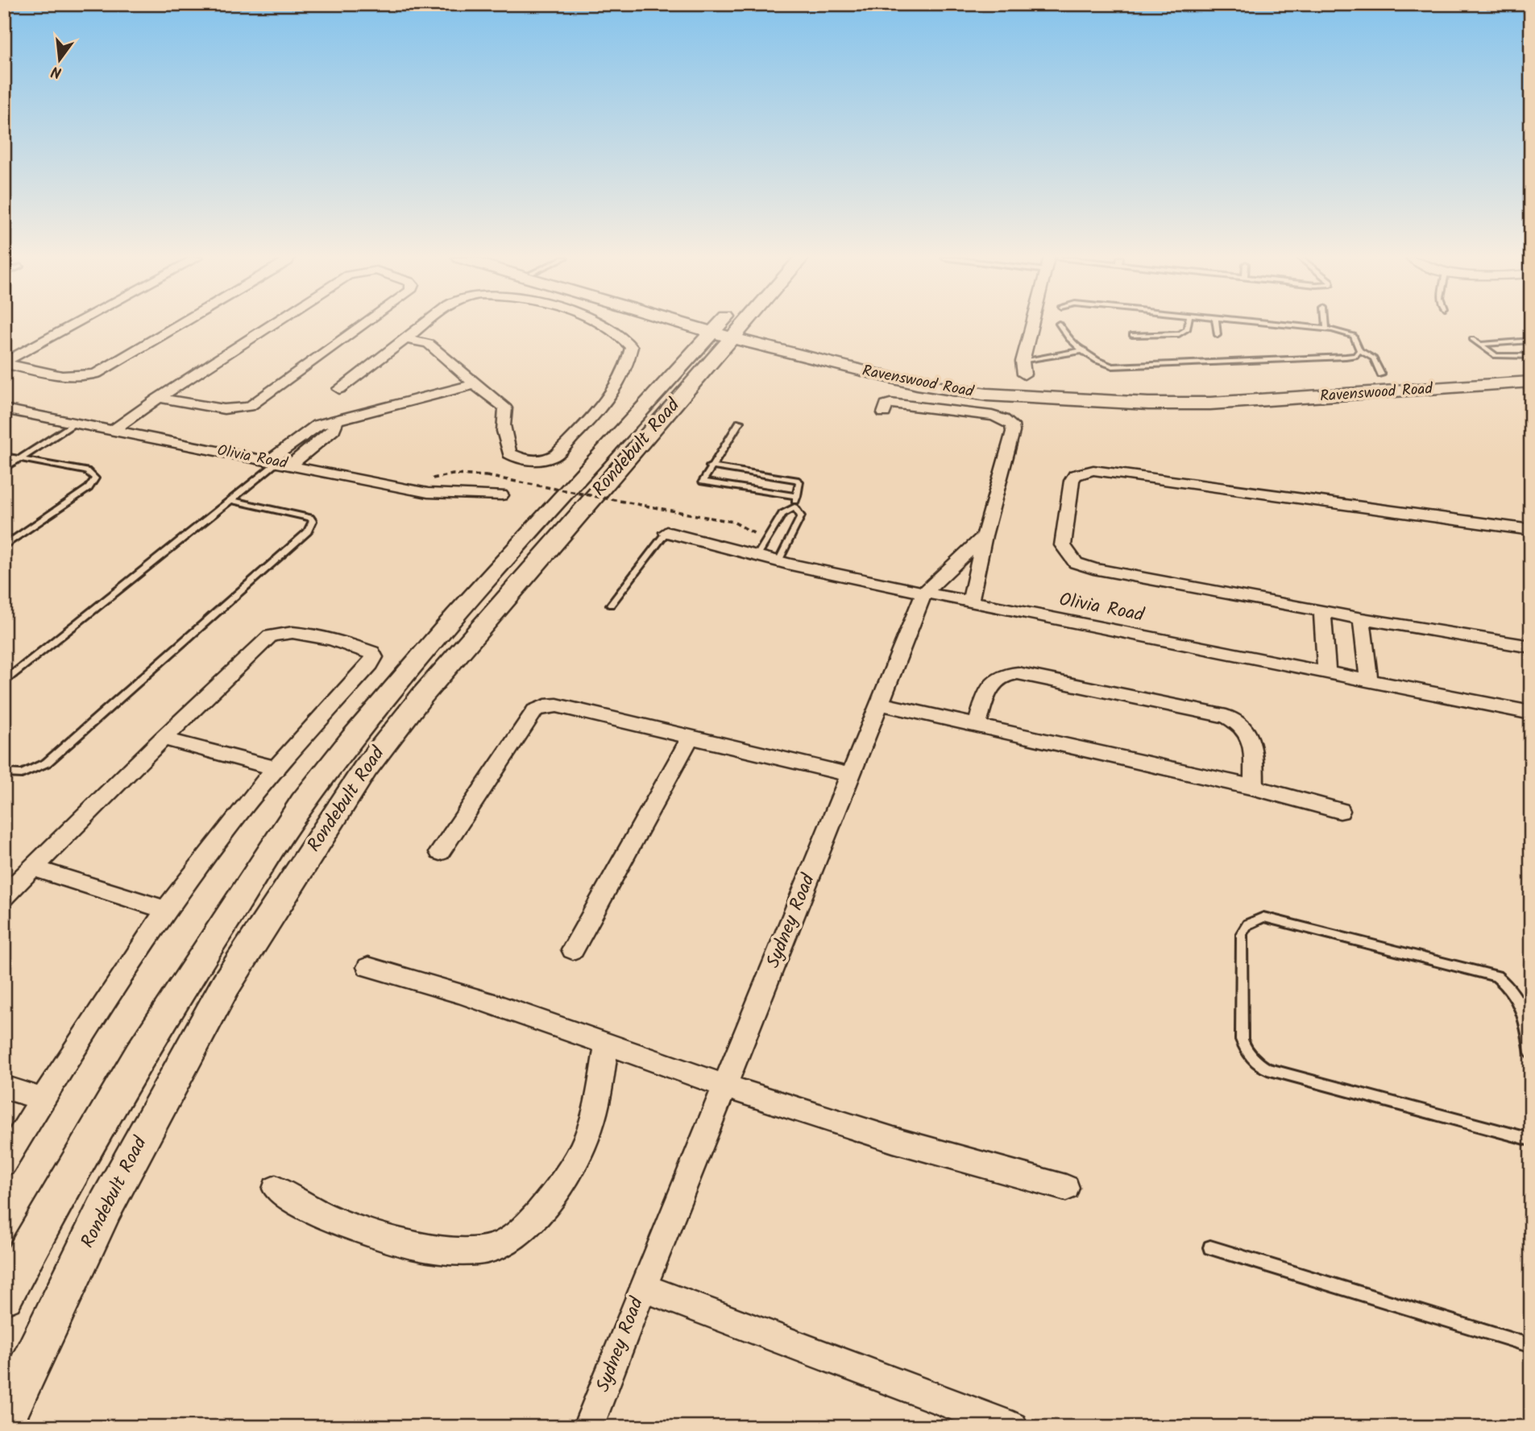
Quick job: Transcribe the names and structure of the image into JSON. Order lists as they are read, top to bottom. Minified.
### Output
{"streets":{"main road":["Ravenswood Road","Rondebult Road"],"street":["Olivia Road","Sydney Road"]},"crossings":[["Ravenswood Road","Rondebult Road"],["Olivia Road","Sydney Road"]],"north":"bottom"}
